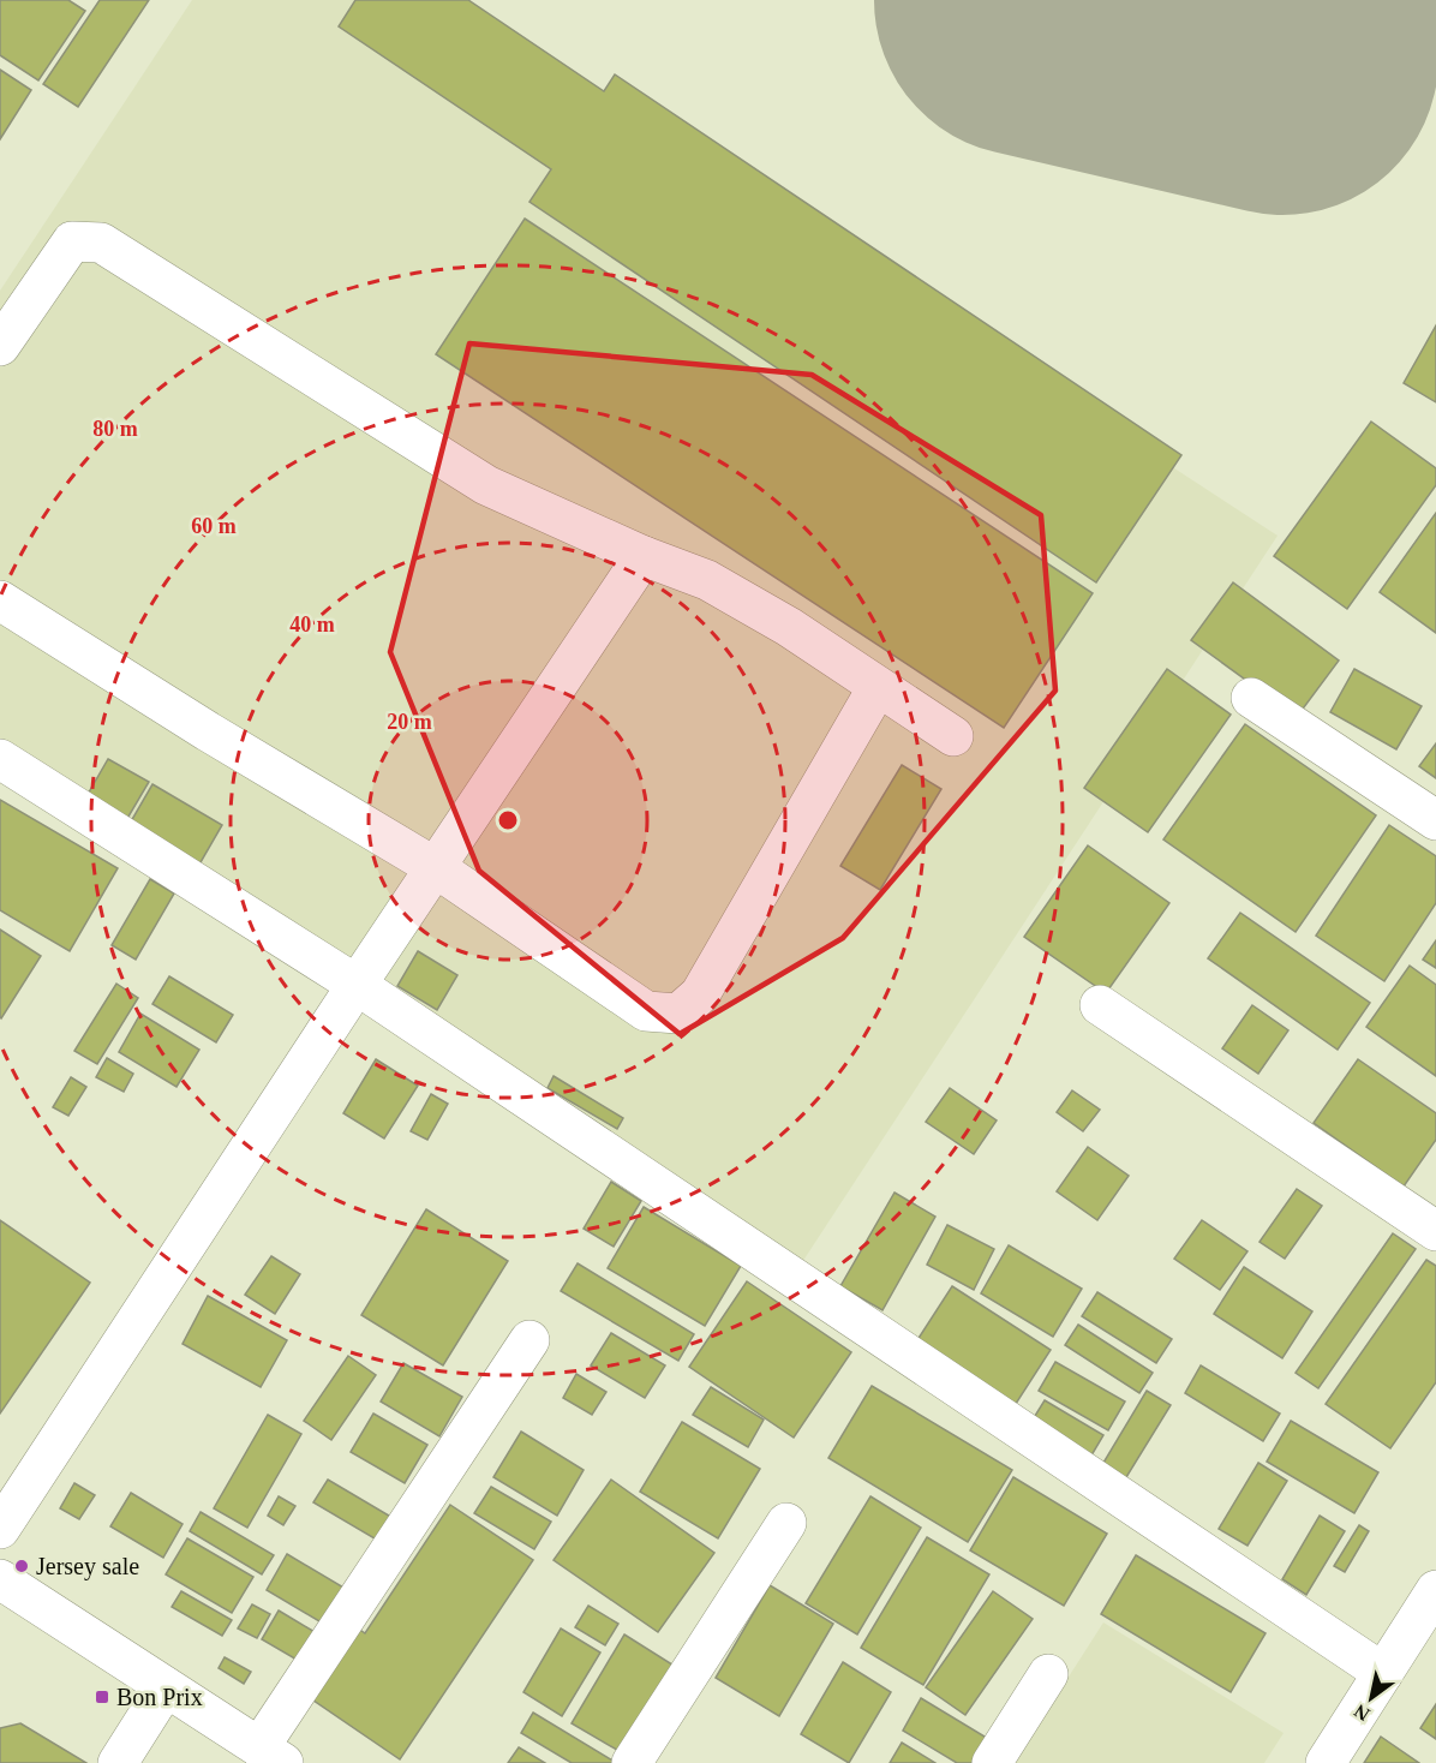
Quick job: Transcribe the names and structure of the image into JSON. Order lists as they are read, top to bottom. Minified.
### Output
{"places":{"other":["Jersey sale"],"transit":["Bon Prix"]},"north":"bottom left","rings":["80 m","60 m","40 m","20 m"]}
